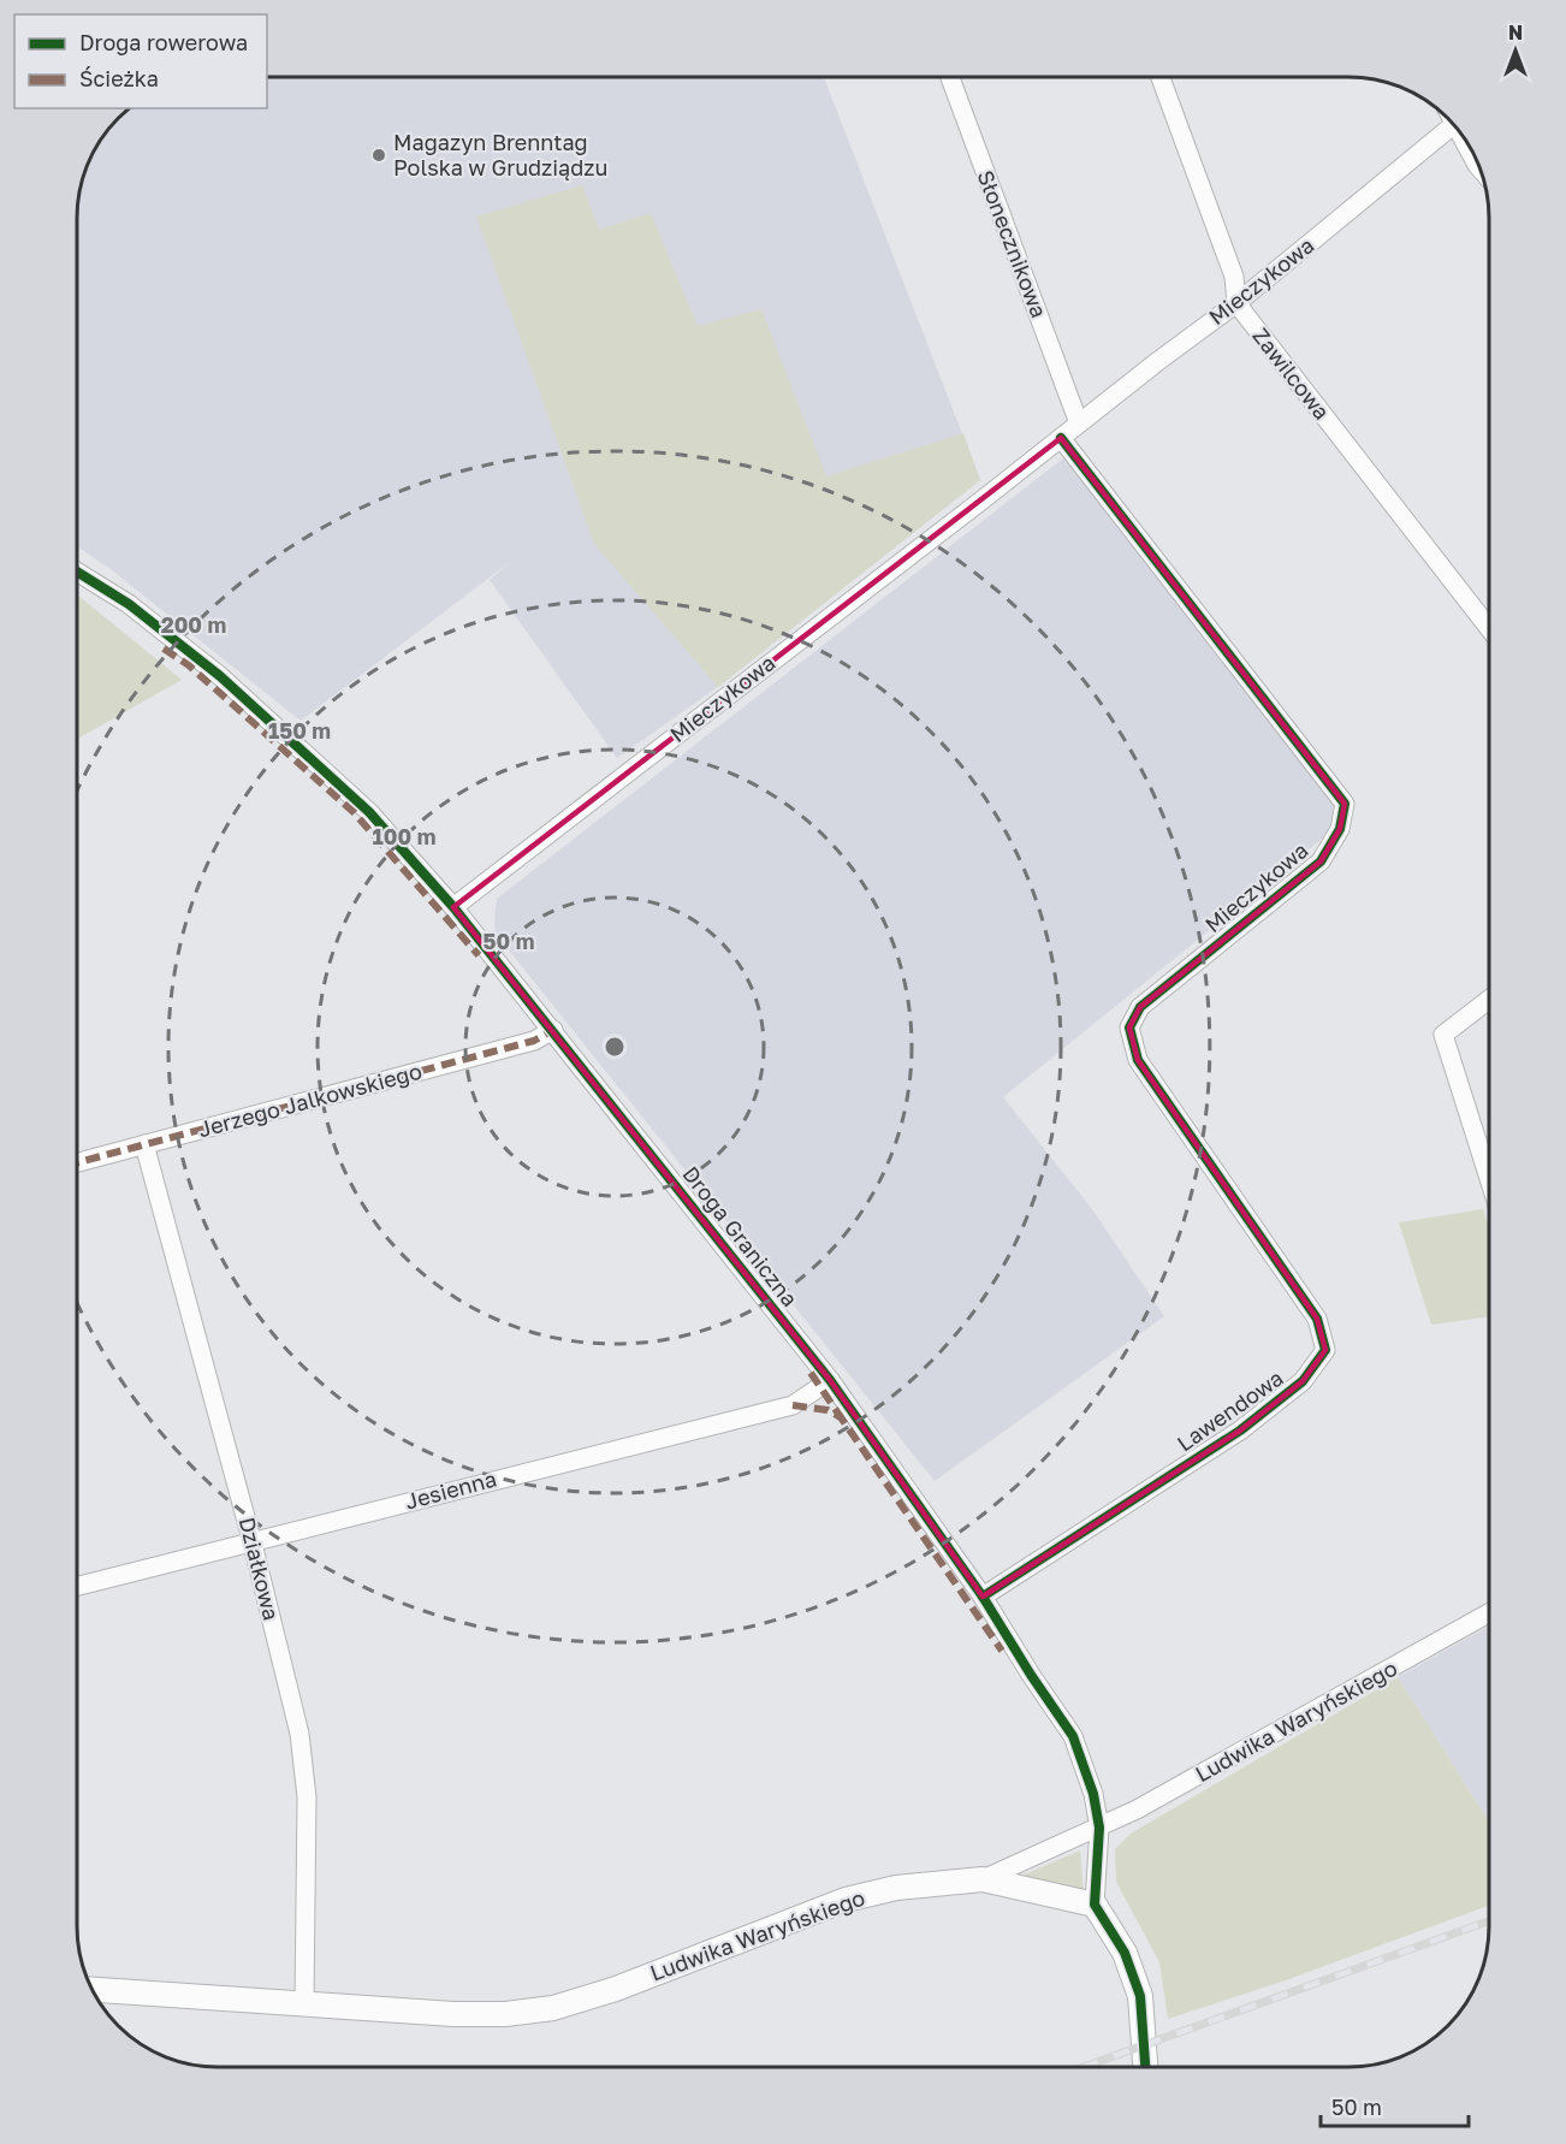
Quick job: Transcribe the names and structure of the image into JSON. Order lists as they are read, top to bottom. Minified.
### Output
{"streets":{"street":["Słonecznikowa","Mieczykowa","Zawilcowa","Jerzego Jalkowskiego","Droga Graniczna","Lawendowa","Jesienna","Działkowa","Ludwika Waryńskiego"]},"crossings":[["Słonecznikowa","Mieczykowa"],["Mieczykowa","Zawilcowa"],["Mieczykowa","Droga Graniczna"],["Mieczykowa","Lawendowa"],["Jerzego Jalkowskiego","Droga Graniczna"],["Jerzego Jalkowskiego","Działkowa"],["Droga Graniczna","Lawendowa"],["Droga Graniczna","Jesienna"],["Droga Graniczna","Ludwika Waryńskiego"],["Jesienna","Działkowa"],["Działkowa","Ludwika Waryńskiego"]],"places":["Magazyn Brenntag Polska w Grudziądzu"],"legend":["Droga rowerowa","Ścieżka"],"scale_bar":"50 m","north":"top","rings":["200 m","150 m","100 m","50 m"]}
